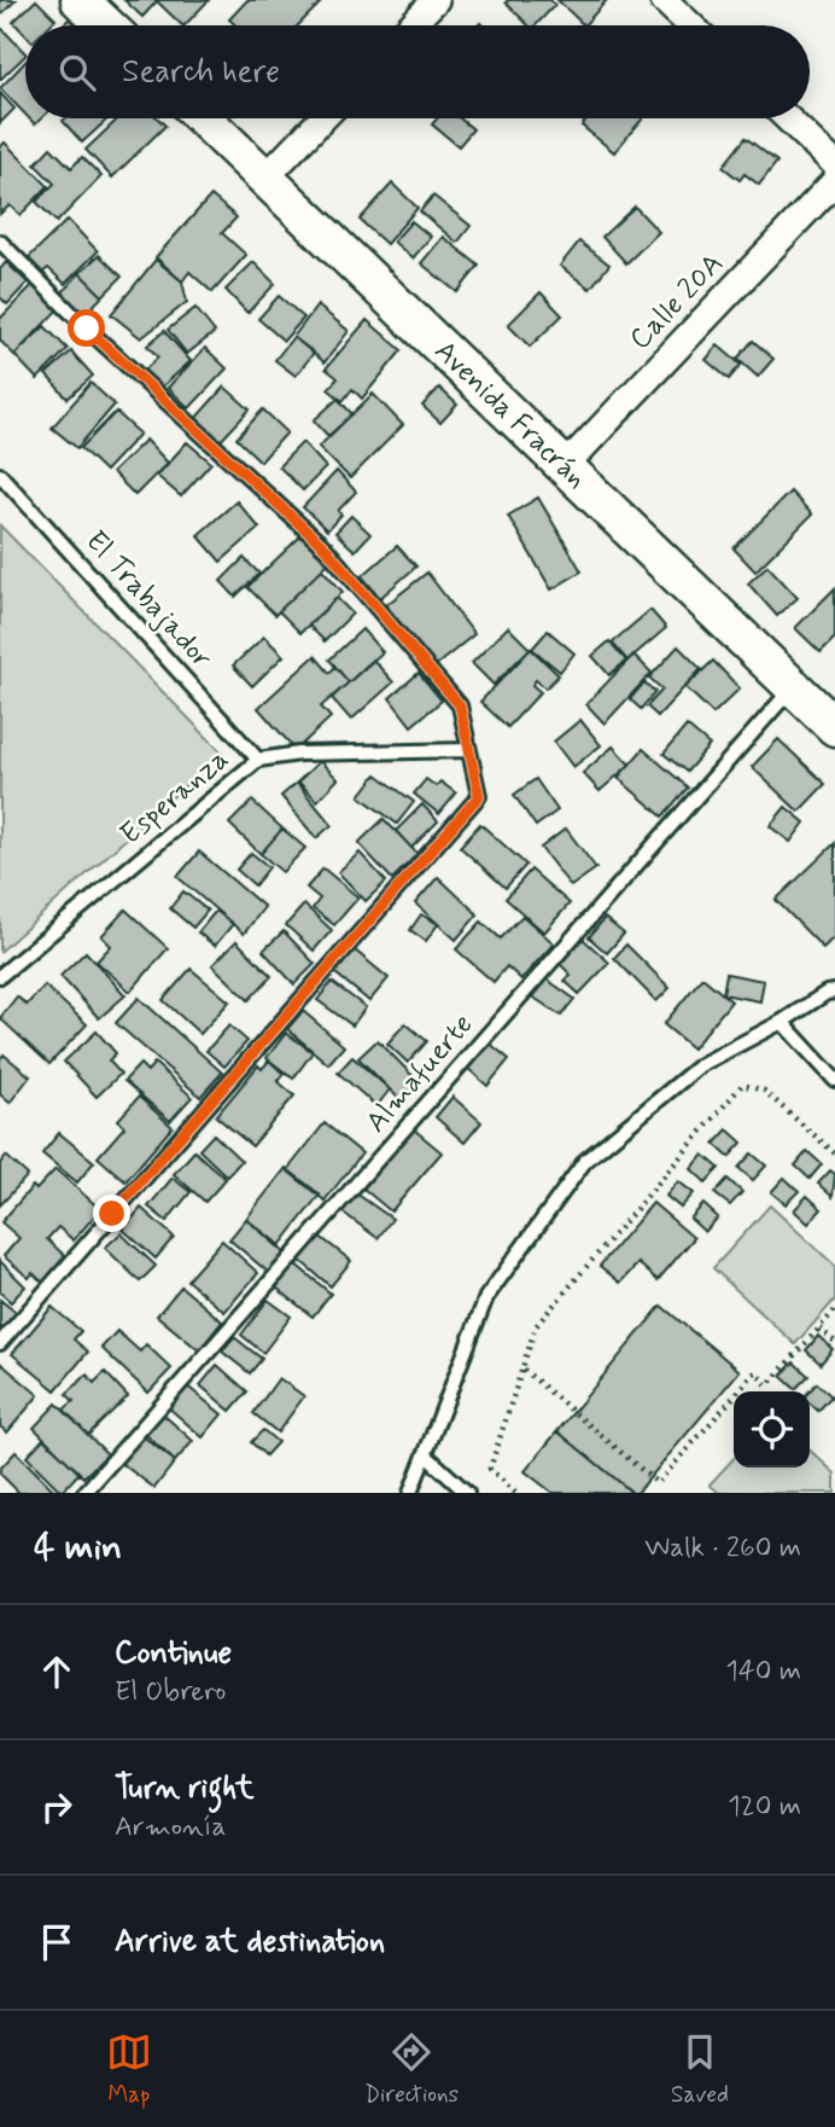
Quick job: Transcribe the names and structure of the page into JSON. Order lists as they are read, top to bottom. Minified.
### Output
{"streets":{"main road":["Avenida Fracrán"],"street":["Calle 20A"],"lane":["El Trabajador","Esperanza","Almafuerte"]},"crossings":[["Calle 20A","Avenida Fracrán"],["Avenida Fracrán","Almafuerte"],["El Trabajador","Esperanza"]],"page":{"search":"Search here","heading":["4 min","Walk · 260 m"],"list":[["Continue","El Obrero","140 m"],["Turn right","Armonía","120 m"],"Arrive at destination"],"nav":["Map","Directions","Saved"]}}
